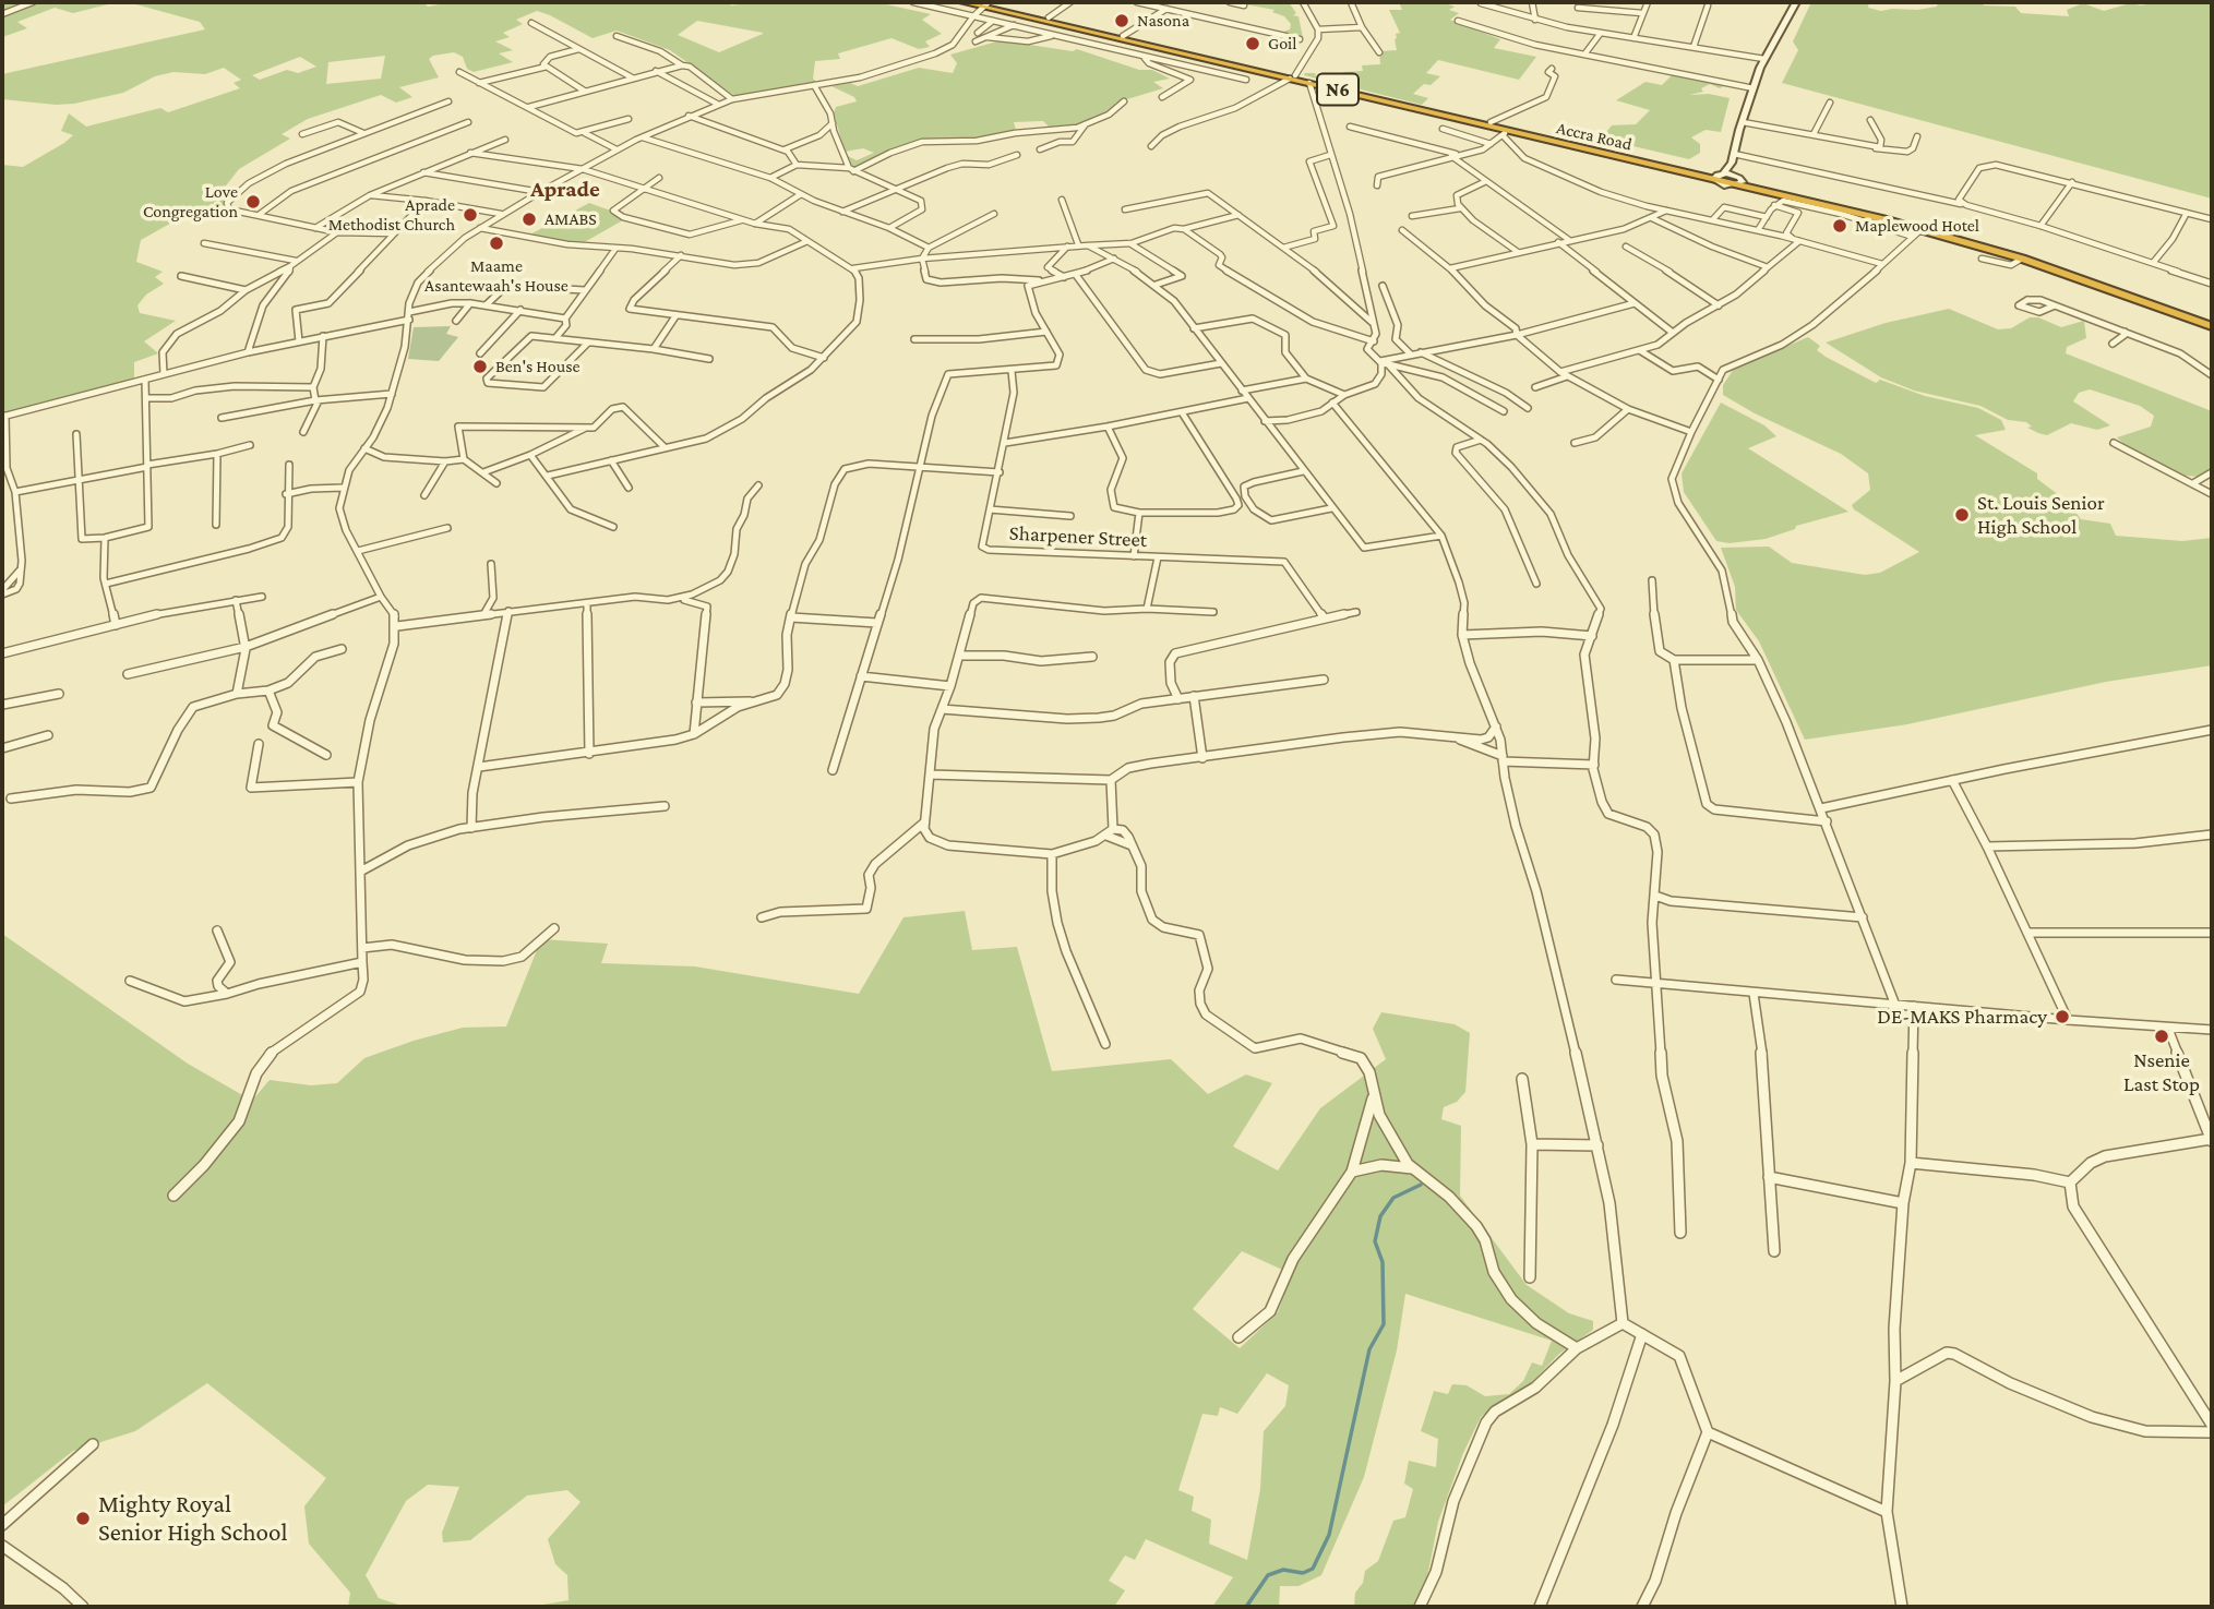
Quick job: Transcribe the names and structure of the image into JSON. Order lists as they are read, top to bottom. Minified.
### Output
{"streets":{"highway":["N6","Accra Road"],"street":["Sharpener Street"]},"districts":["Aprade"],"places":["Nasona","Goil","Love Congregation","Aprade Methodist Church","AMABS","Maplewood Hotel","Maame Asantewaah's House","Ben's House","St. Louis Senior High School","DE-MAKS Pharmacy","Nsenie Last Stop","Mighty Royal Senior High School"]}
